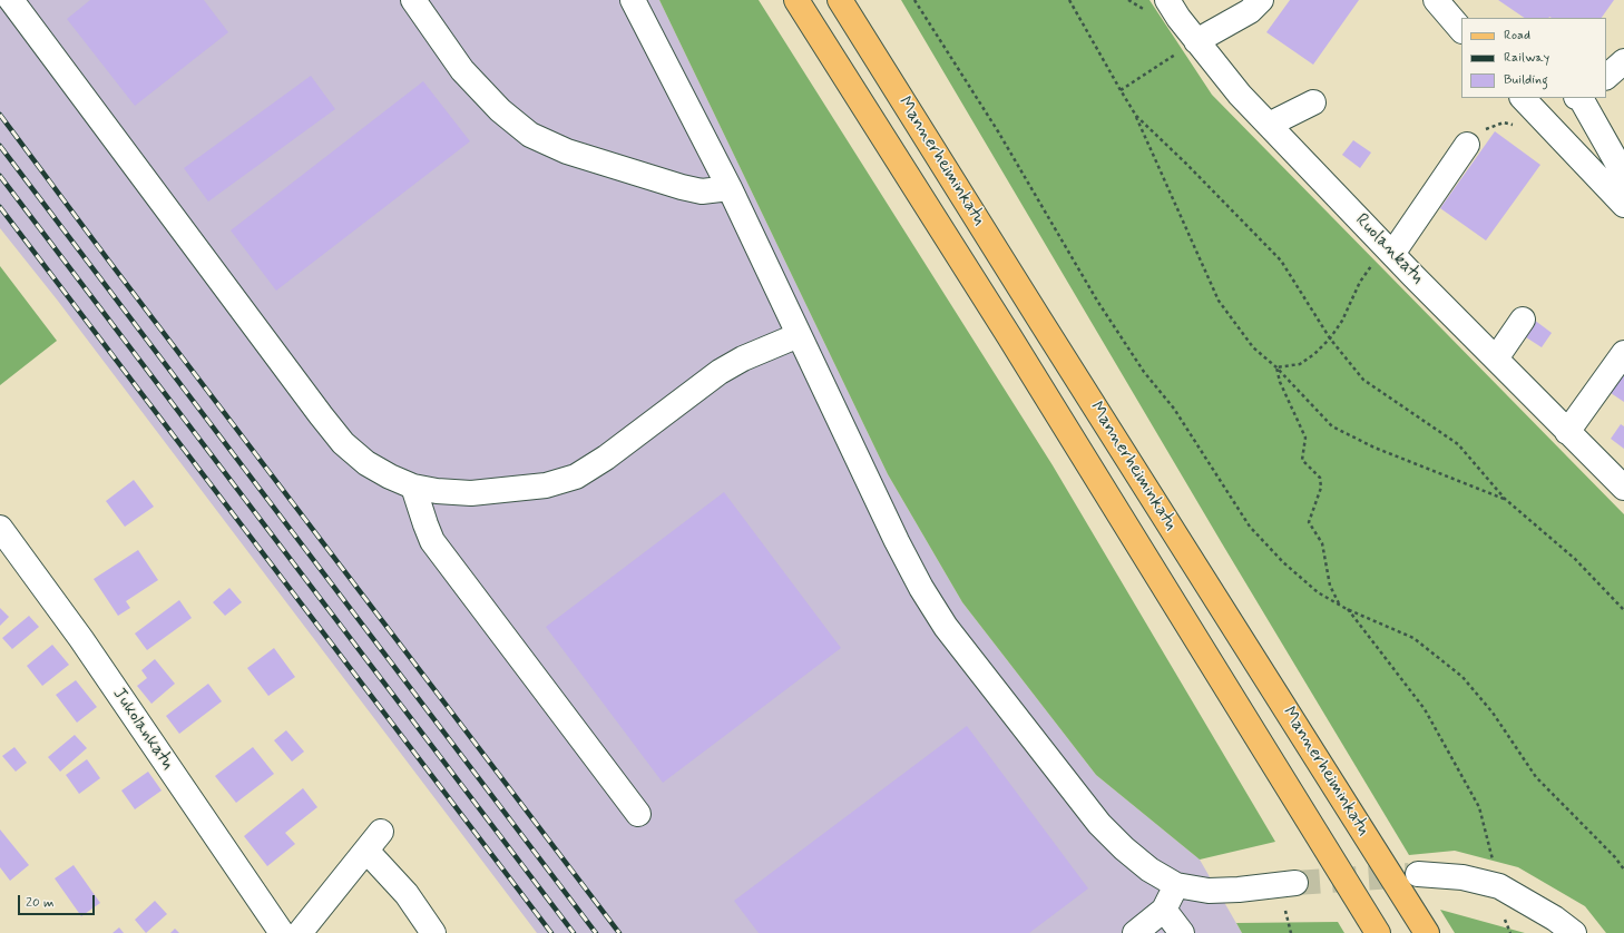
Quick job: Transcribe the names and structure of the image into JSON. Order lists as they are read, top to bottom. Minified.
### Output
{"streets":{"main road":["Mannerheiminkatu"],"street":["Ruolankatu","Jukolankatu"]},"legend":["Road","Railway","Building"],"scale_bar":"20 m"}
